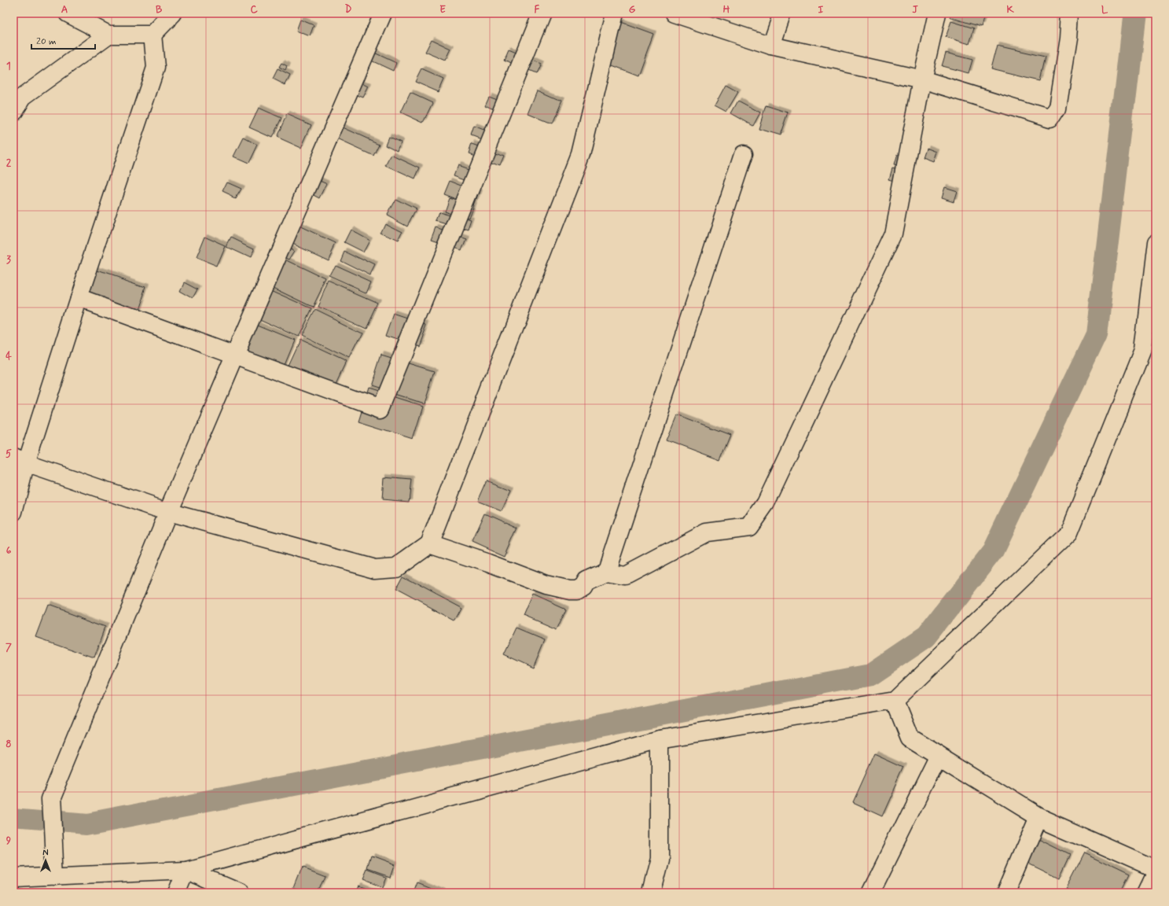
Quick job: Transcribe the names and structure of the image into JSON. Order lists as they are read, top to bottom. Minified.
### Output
{"scale_bar":"20 m","north":"top","grid":{"columns":["A","B","C","D","E","F","G","H","I","J","K","L"],"rows":["1","2","3","4","5","6","7","8","9"]}}
